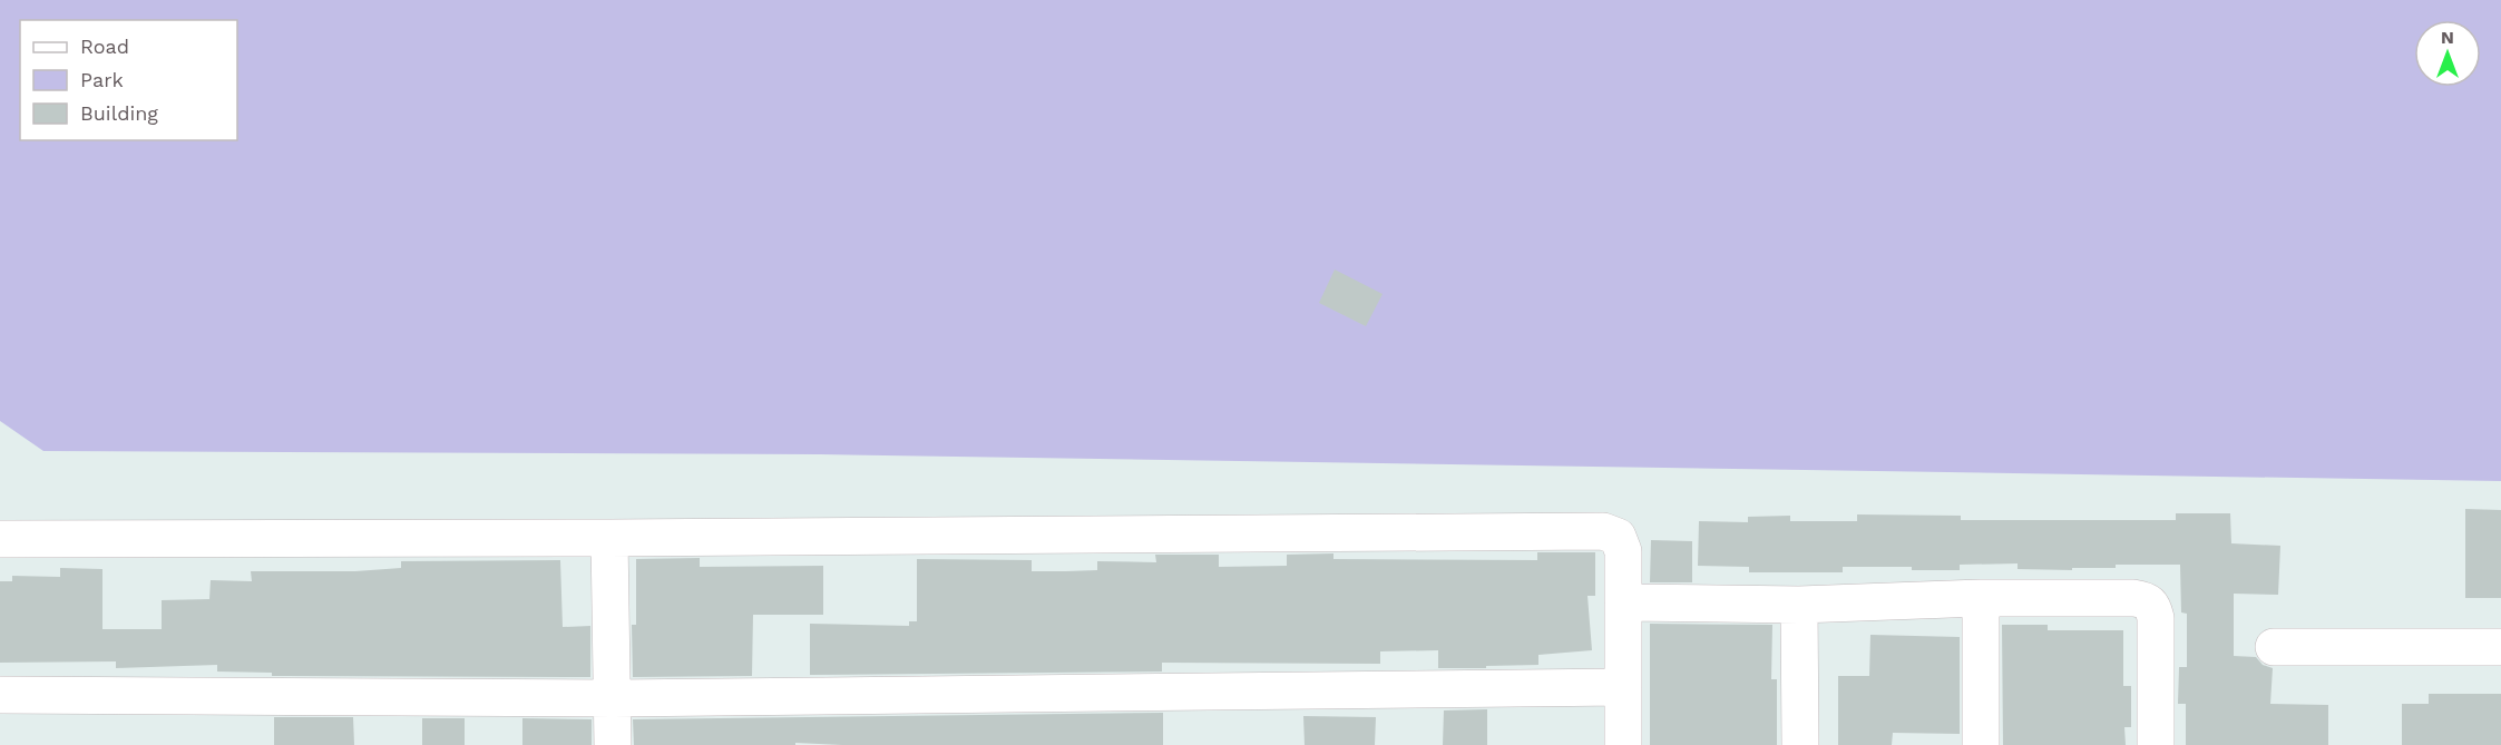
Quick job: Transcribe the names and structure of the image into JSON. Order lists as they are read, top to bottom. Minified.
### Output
{"legend":["Road","Park","Building"],"north":"top"}
